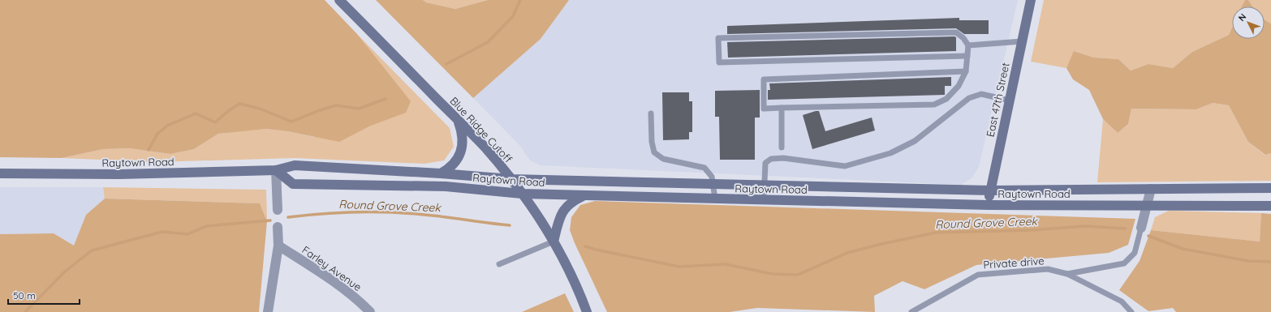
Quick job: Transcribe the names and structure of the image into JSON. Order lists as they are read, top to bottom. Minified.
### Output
{"streets":{"main road":["East 47th Street","Blue Ridge Cutoff","Raytown Road"],"street":["Farley Avenue"],"lane":["Private drive"]},"crossings":[["East 47th Street","Raytown Road"],["Blue Ridge Cutoff","Raytown Road"]],"water":["Round Grove Creek"],"scale_bar":"50 m","north":"top left"}
